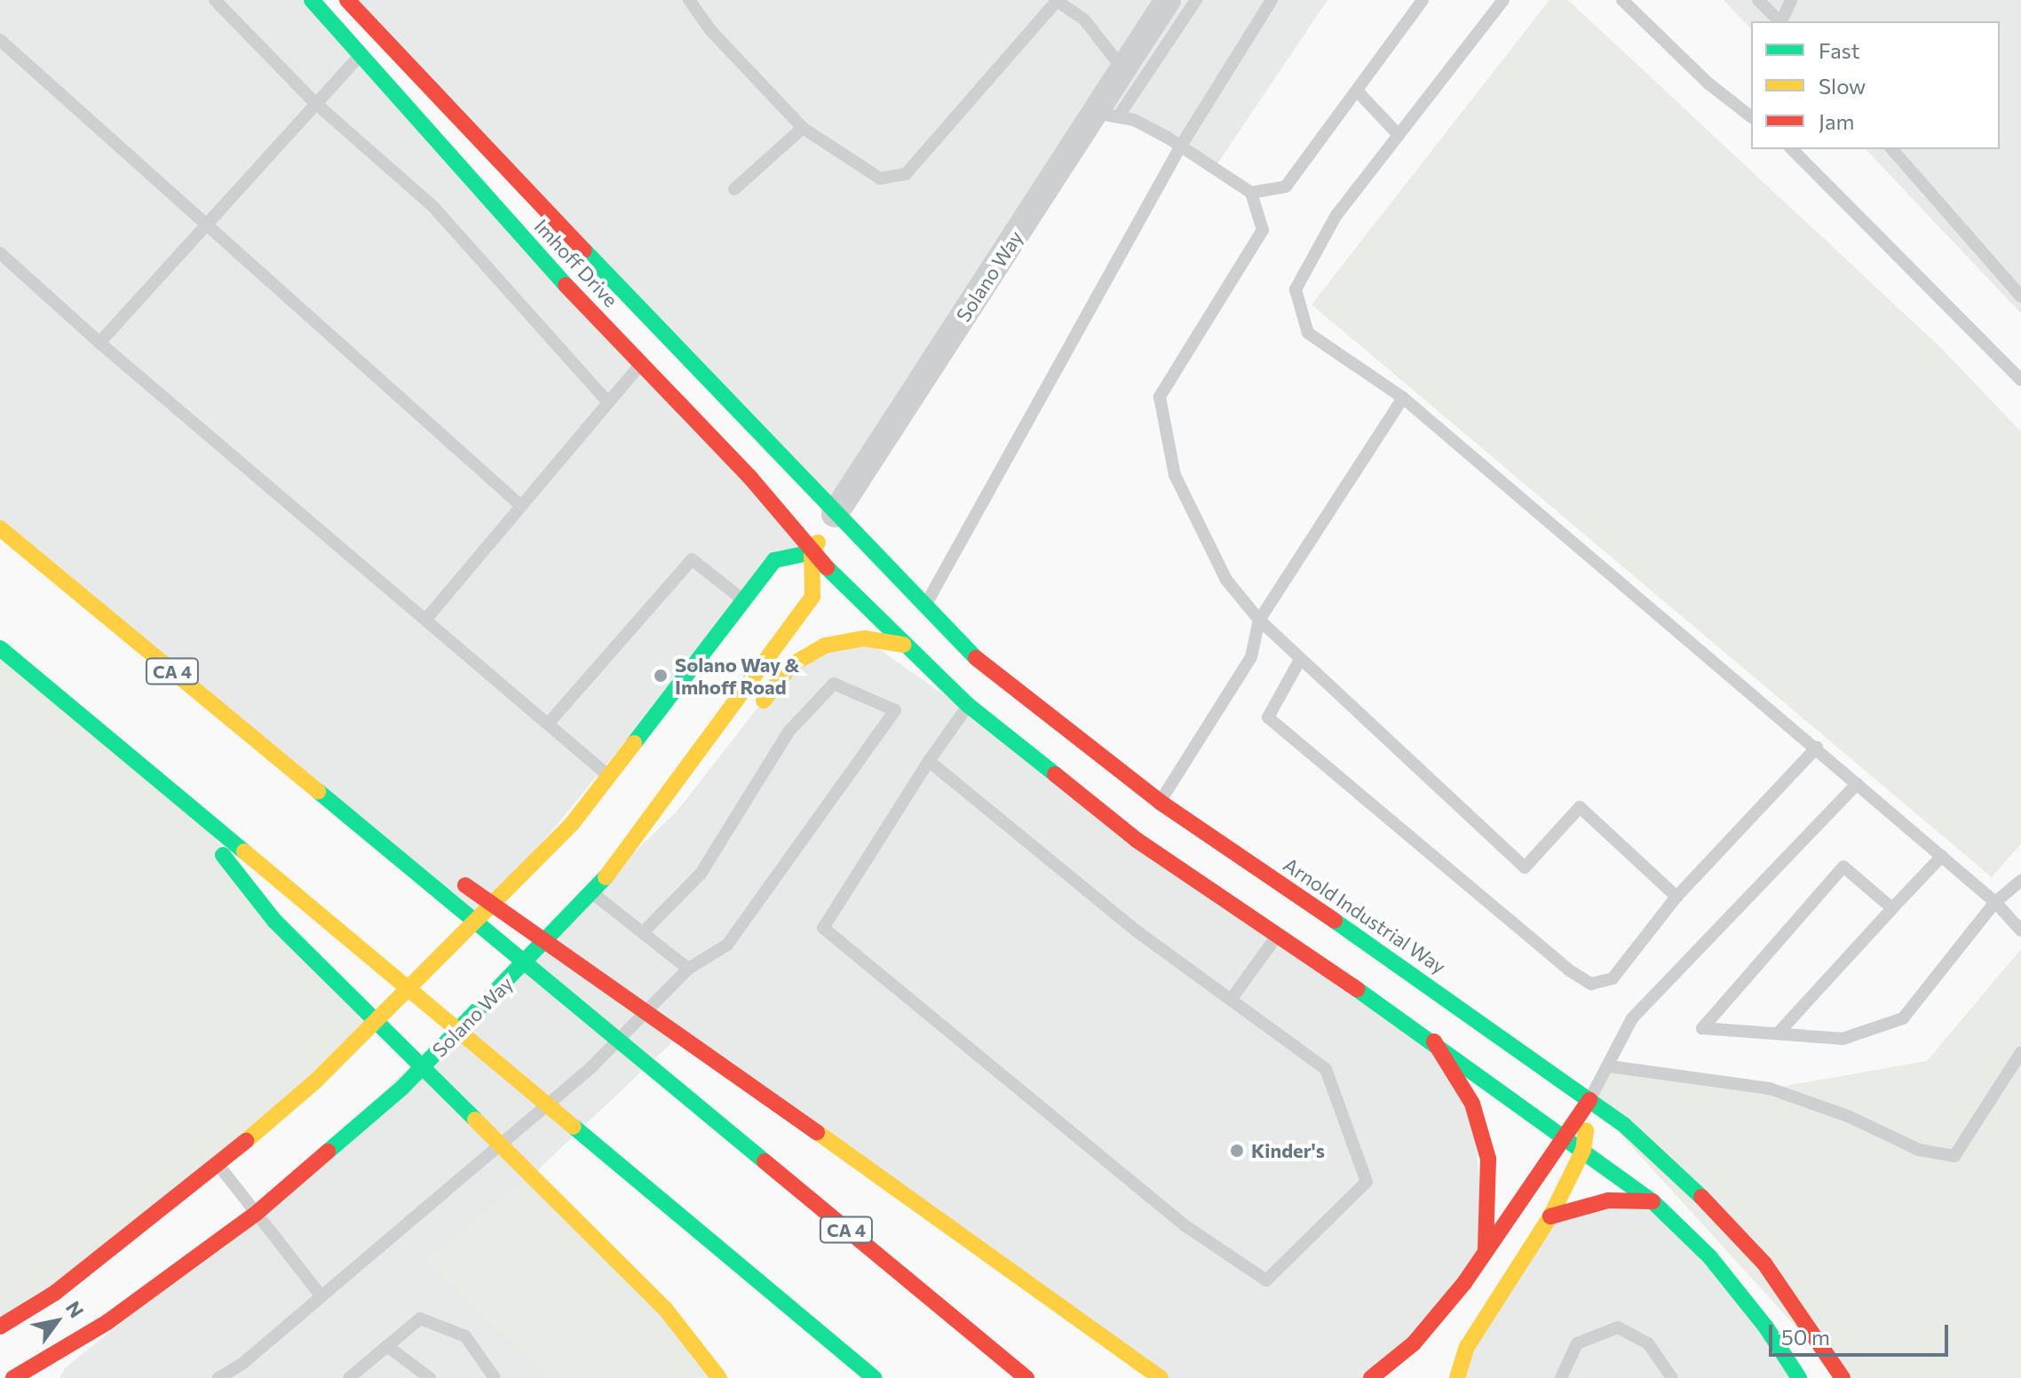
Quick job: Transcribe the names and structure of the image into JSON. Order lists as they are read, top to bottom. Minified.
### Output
{"streets":{"main road":["Imhoff Drive","Solano Way","CA 4","Arnold Industrial Way"]},"crossings":[["Imhoff Drive","Solano Way"],["Imhoff Drive","Arnold Industrial Way"],["Solano Way","Arnold Industrial Way"]],"places":["Solano Way & Imhoff Road","Kinder's"],"legend":["Fast","Slow","Jam"],"scale_bar":"50 m","north":"top right"}
